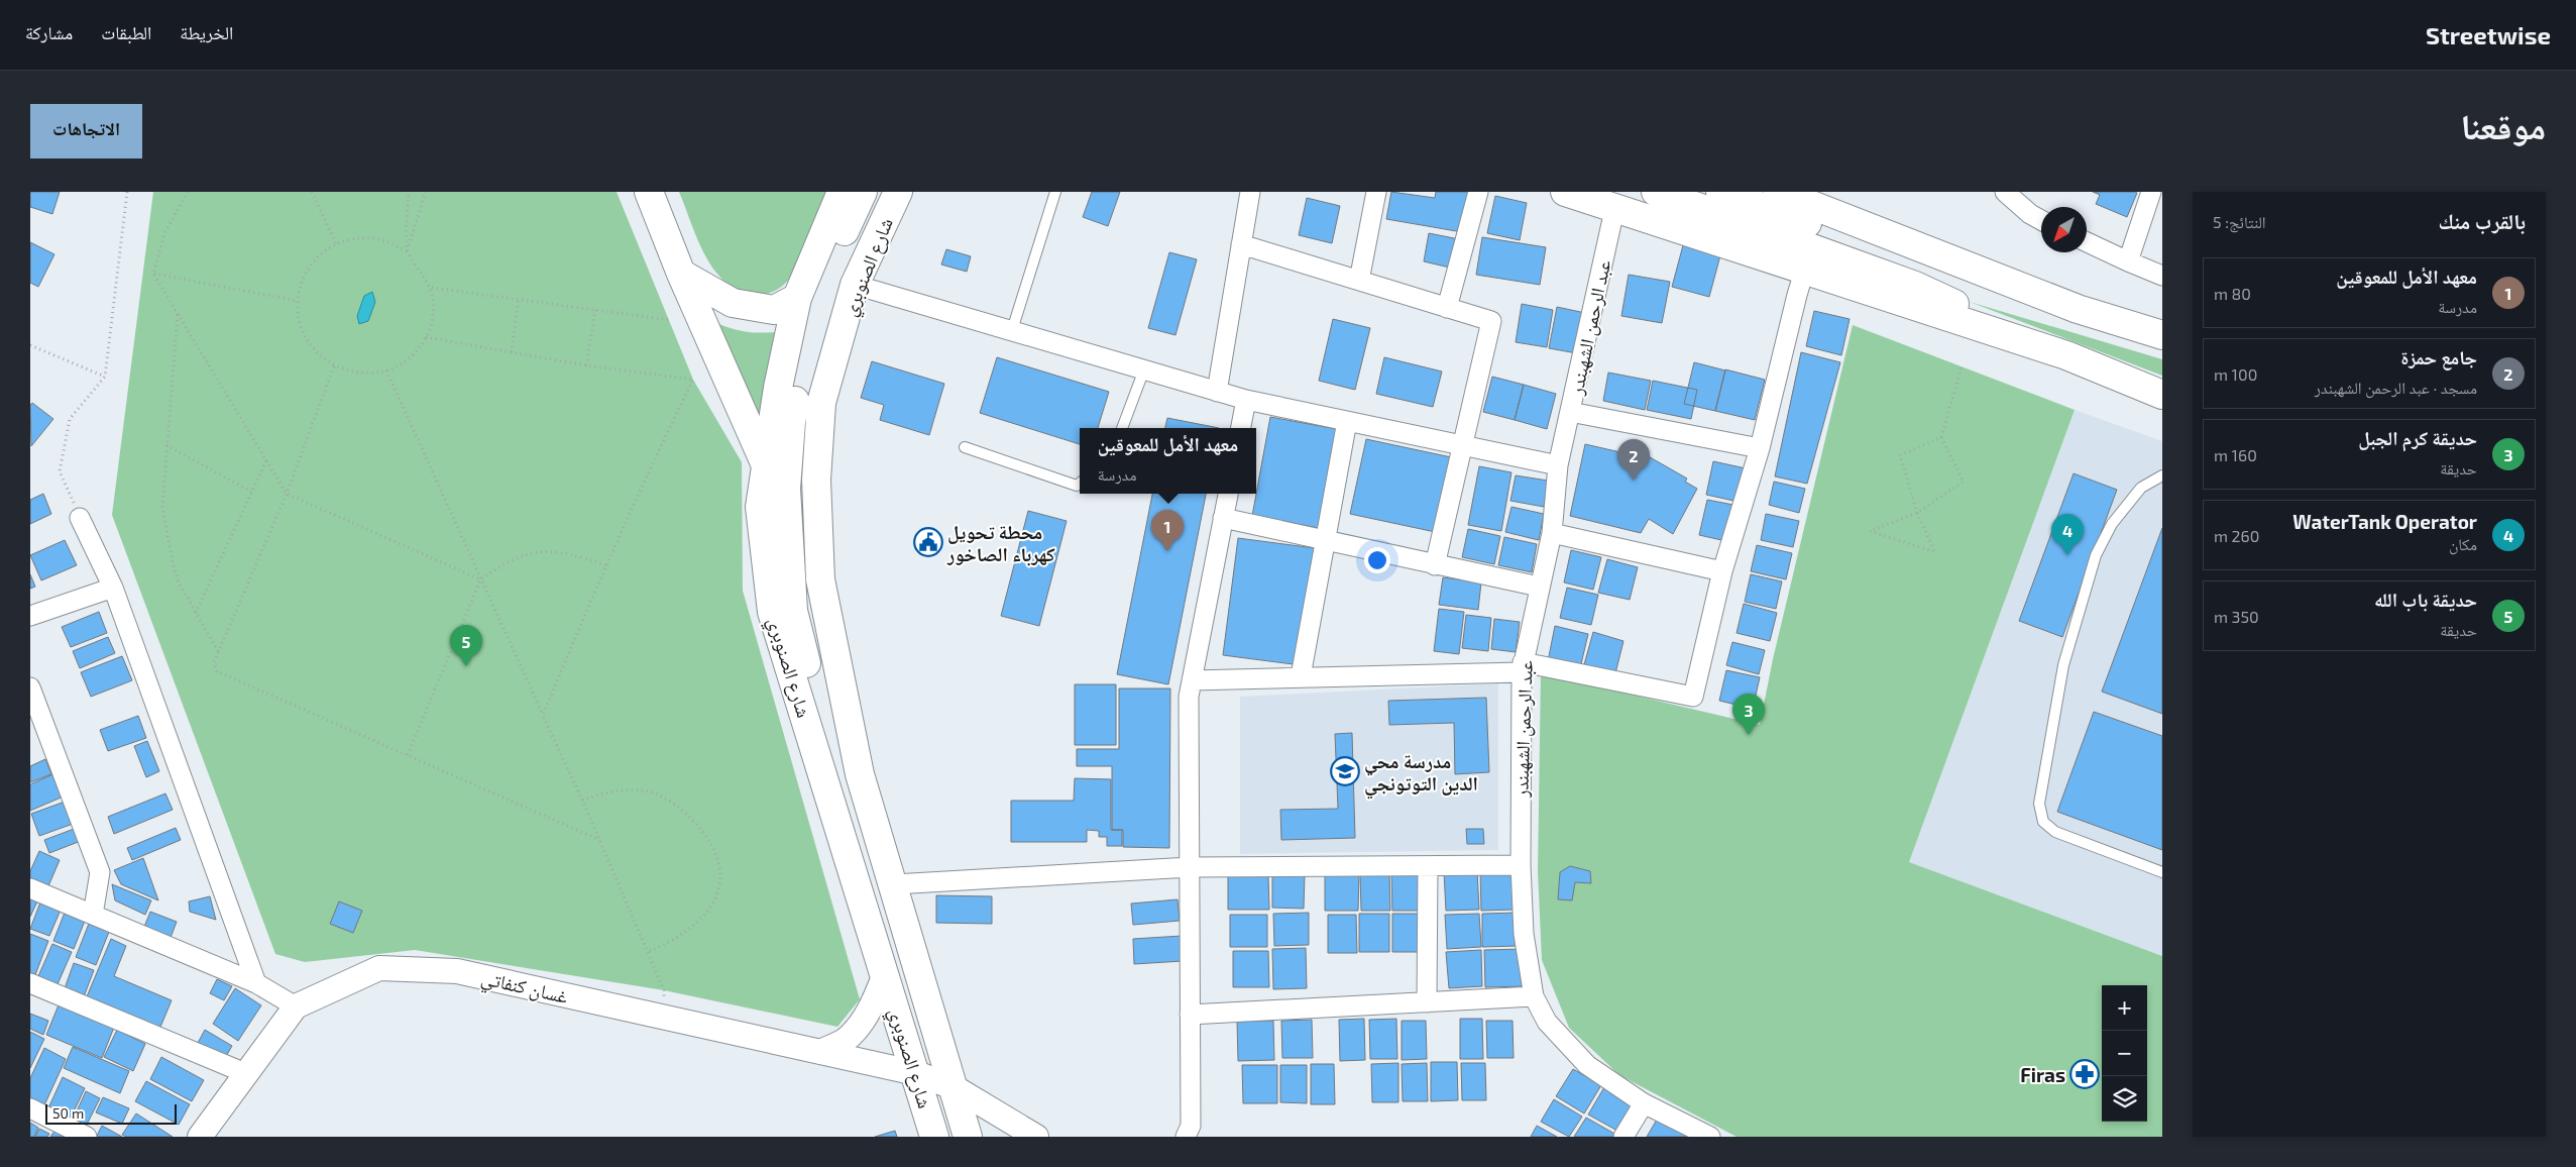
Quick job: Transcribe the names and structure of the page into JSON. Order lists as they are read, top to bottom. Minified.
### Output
{"streets":{"main road":["شارع الصنوبري"],"street":["عبد الرحمن الشهبندر","غسان كنفاتي"]},"crossings":[["شارع الصنوبري","غسان كنفاتي"]],"places":{"public building":["محطة تحويل كهرباء الصاخور"],"school or university":["مدرسة محي الدين التوتونجي"],"pharmacy":["Firas"]},"scale_bar":"50 m","north":"bottom left","page":{"header":"Streetwise","nav":["الخريطة","الطبقات","مشاركة"],"title":"موقعنا","buttons":"الاتجاهات","heading":["بالقرب منك","النتائج: 5"],"list":[{"mark":"1","name":"معهد الأمل للمعوقين","note":"مدرسة","value":"80 m"},{"mark":"2","name":"جامع حمزة","note":"مسجد · عبد الرحمن الشهبندر","value":"100 m"},{"mark":"3","name":"حديقة كرم الجبل","note":"حديقة","value":"160 m"},{"mark":"4","name":"WaterTank Operator","note":"مكان","value":"260 m"},{"mark":"5","name":"حديقة باب الله","note":"حديقة","value":"350 m"}],"popup":["معهد الأمل للمعوقين","مدرسة"],"pins":["2","1","4","5","3"],"map_buttons":["+","−"],"scale":"50 m"}}
